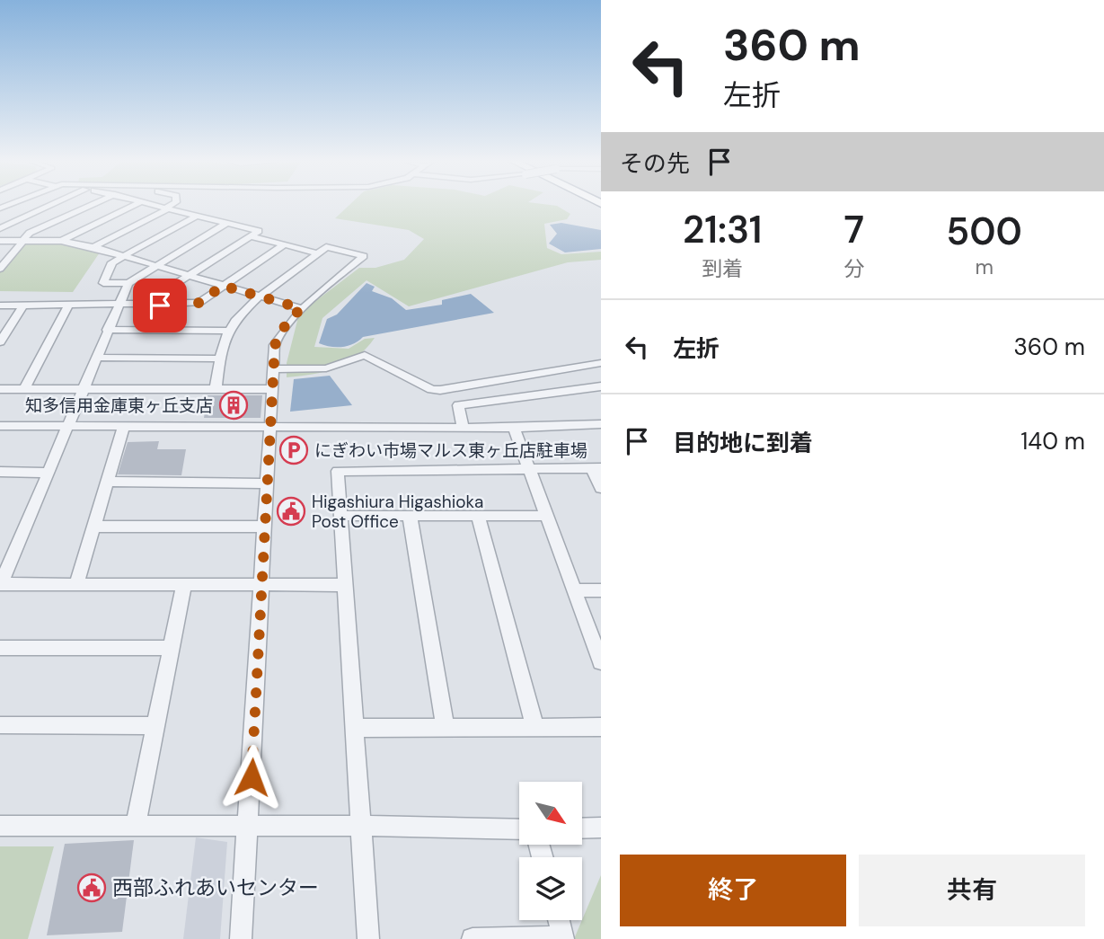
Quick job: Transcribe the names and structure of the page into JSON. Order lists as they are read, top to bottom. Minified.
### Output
{"places":{"building":["知多信用金庫東ヶ丘支店"],"parking":["にぎわい市場マルス東ヶ丘店駐車場"],"public building":["Higashiura Higashioka Post Office","西部ふれあいセンター"]},"north":"bottom right","page":{"turn":["360 m","左折"],"then":"その先","eta":["21:31","到着","7","分","500","m"],"list":[{"name":"左折","value":"360 m"},{"name":"目的地に到着","value":"140 m"}],"buttons":["終了","共有"]}}
